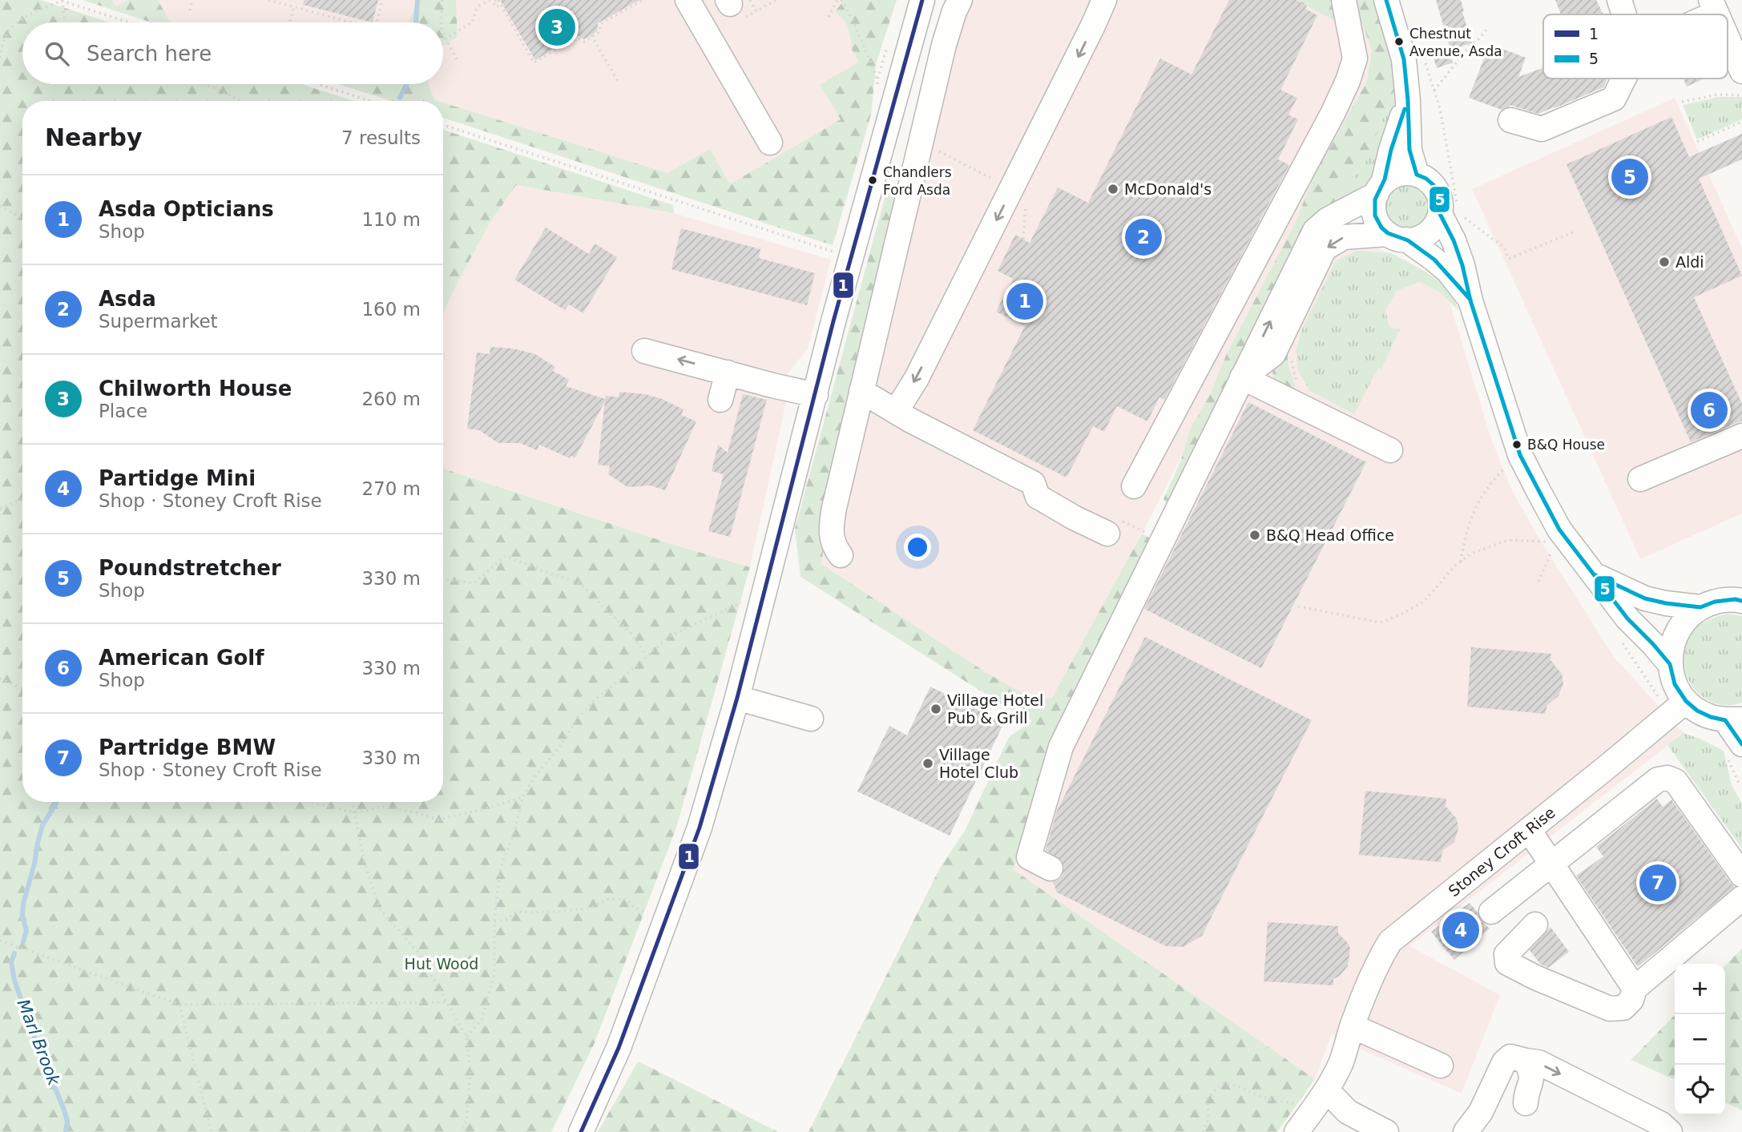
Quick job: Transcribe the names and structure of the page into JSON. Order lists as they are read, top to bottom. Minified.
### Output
{"streets":{"street":["Stoney Croft Rise"]},"water":["Marl Brook"],"parks":["Hut Wood"],"places":["Chestnut Avenue, Asda","Chandlers Ford Asda","McDonald's","Aldi","B&Q House","B&Q Head Office","Village Hotel Pub & Grill","Village Hotel Club"],"lines":["transit line 1","transit line 5"],"legend":["1","5"],"page":{"pins":["3","5","2","1","6","7","4"],"search":"Search here","heading":["Nearby","7 results"],"list":[{"mark":"1","name":"Asda Opticians","note":"Shop","value":"110 m"},{"mark":"2","name":"Asda","note":"Supermarket","value":"160 m"},{"mark":"3","name":"Chilworth House","note":"Place","value":"260 m"},{"mark":"4","name":"Partidge Mini","note":"Shop · Stoney Croft Rise","value":"270 m"},{"mark":"5","name":"Poundstretcher","note":"Shop","value":"330 m"},{"mark":"6","name":"American Golf","note":"Shop","value":"330 m"},{"mark":"7","name":"Partridge BMW","note":"Shop · Stoney Croft Rise","value":"330 m"}],"map_buttons":["+","−"]}}
